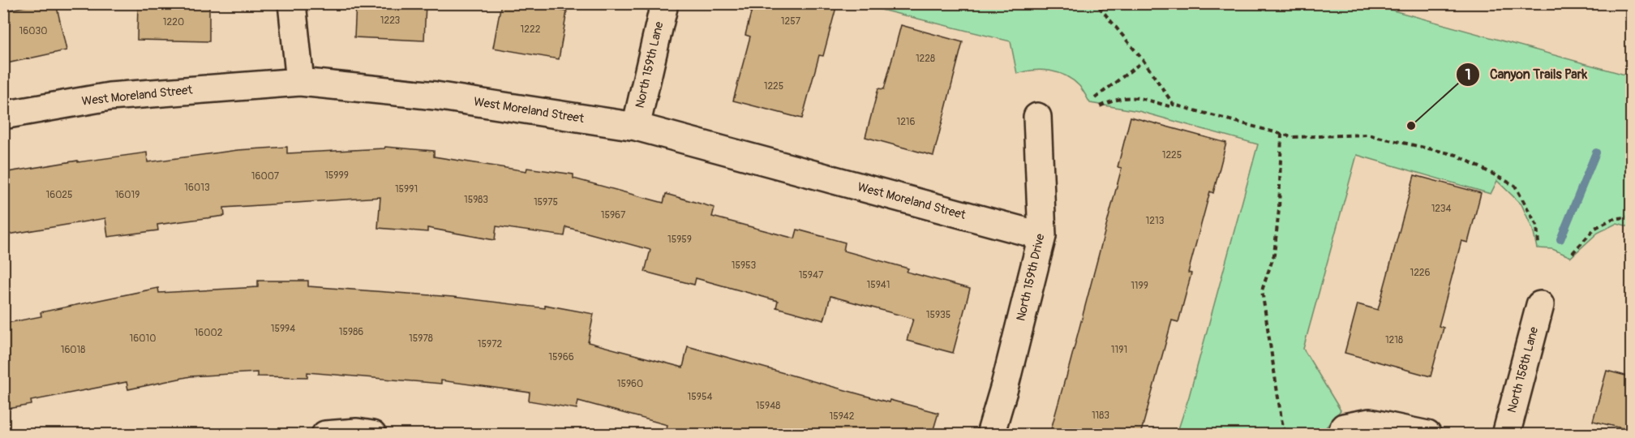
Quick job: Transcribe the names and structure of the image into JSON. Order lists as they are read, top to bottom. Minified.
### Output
{"streets":{"street":["North 159th Lane","West Moreland Street","North 159th Drive","North 158th Lane"]},"crossings":[["North 159th Lane","West Moreland Street"],["West Moreland Street","North 159th Drive"]],"places":["Canyon Trails Park"],"house_numbers":["1223","1257","1220","1222","16030","1228","1225","1216","1225","15999","16007","16013","15991","16025","16019","15983","15975","1234","15967","1213","15959","15953","1226","15947","15941","1199","15935","15994","15986","16002","16010","15978","1218","15972","16018","1191","15966","15960","15954","15948","1183","15942"]}
